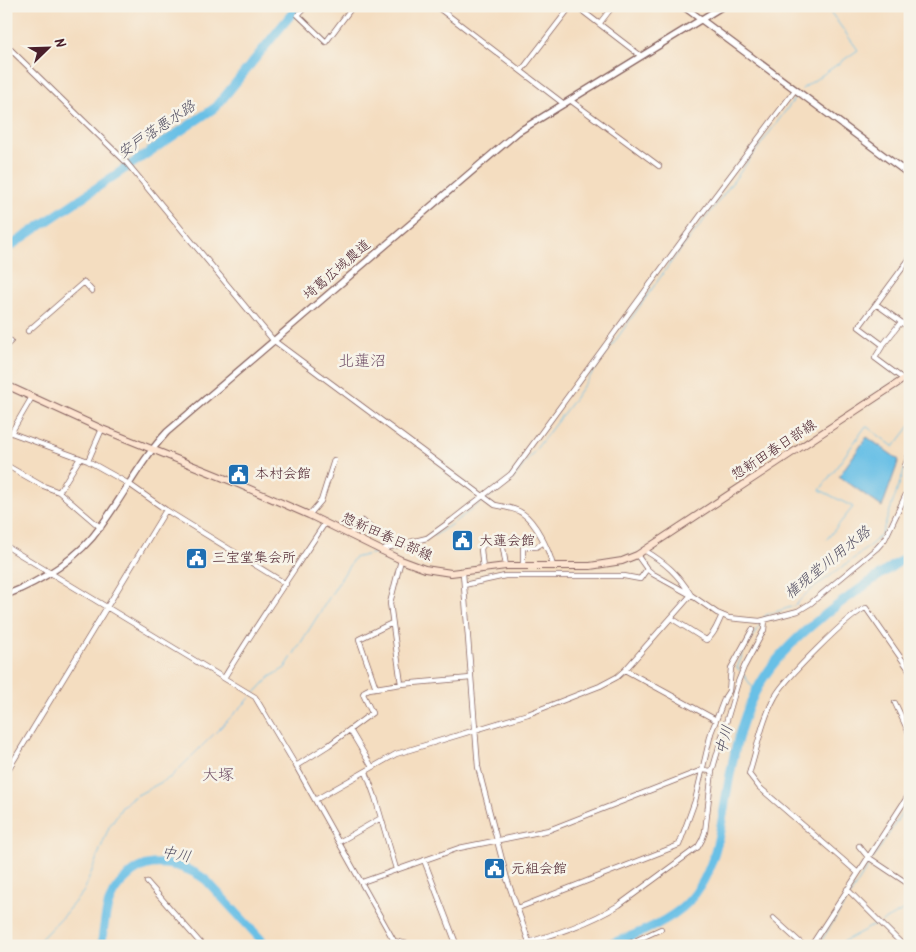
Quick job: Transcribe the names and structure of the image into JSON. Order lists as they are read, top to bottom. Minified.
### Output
{"streets":{"main road":["惣新田春日部線"],"street":["埼葛広域農道"]},"crossings":[["埼葛広域農道","惣新田春日部線"]],"districts":["北蓮沼","大塚"],"water":["安戸落悪水路","権現堂川用水路","中川"],"places":{"public building":["本村会館","大蓮会館","三宝堂集会所","元組会館"]},"north":"top right"}
